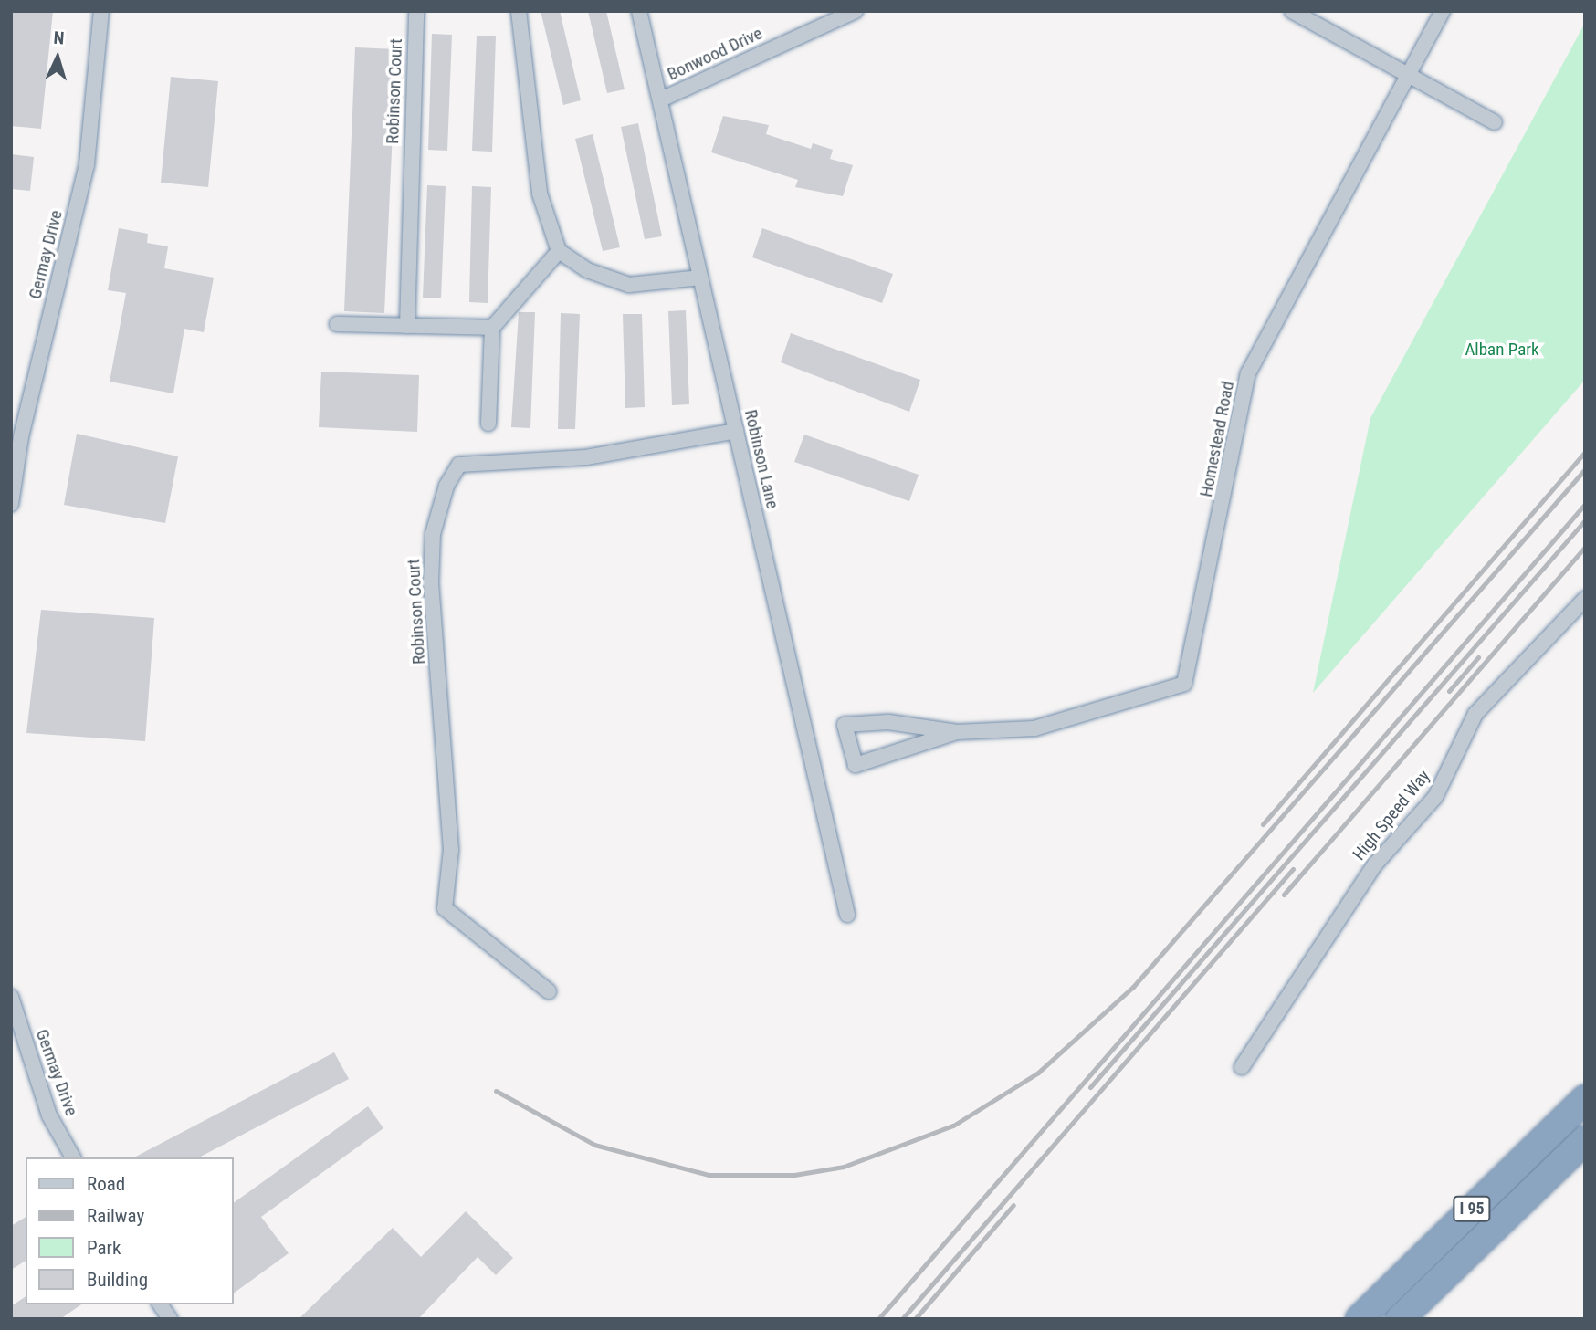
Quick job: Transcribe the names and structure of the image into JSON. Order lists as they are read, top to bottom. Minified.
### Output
{"streets":{"highway":["I 95"],"street":["Bonwood Drive","Robinson Court","Germay Drive","Homestead Road","Robinson Lane","High Speed Way"]},"crossings":[["Bonwood Drive","Robinson Lane"],["Robinson Court","Robinson Lane"]],"parks":["Alban Park"],"legend":["Road","Railway","Park","Building"],"north":"top"}
